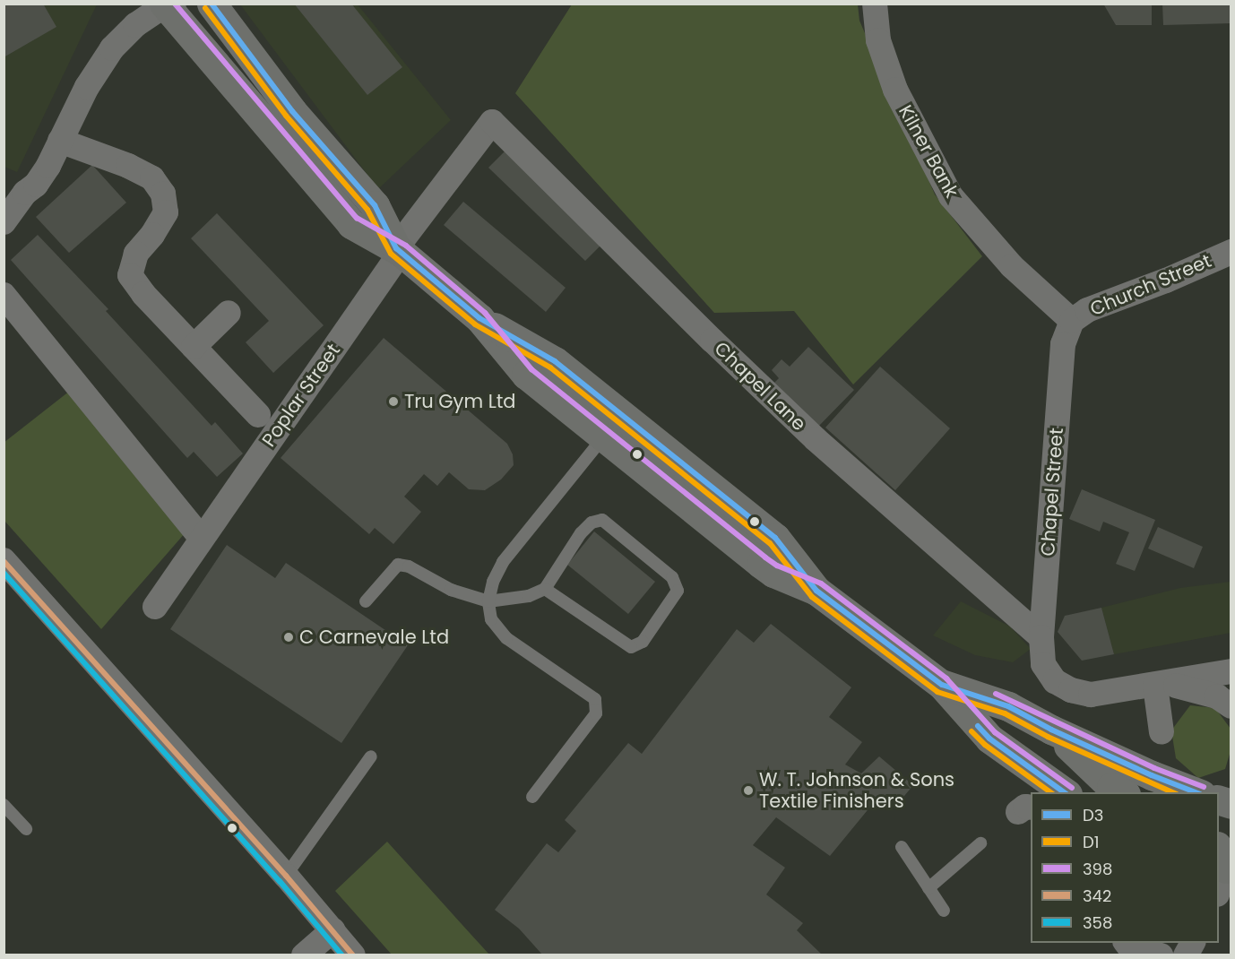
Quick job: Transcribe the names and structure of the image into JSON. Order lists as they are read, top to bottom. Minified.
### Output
{"streets":{"street":["Kilner Bank","Church Street","Chapel Lane","Poplar Street","Chapel Street"]},"crossings":[["Kilner Bank","Church Street"],["Kilner Bank","Chapel Street"],["Church Street","Chapel Street"],["Chapel Lane","Poplar Street"],["Chapel Lane","Chapel Street"]],"places":["Tru Gym Ltd","C Carnevale Ltd","W. T. Johnson & Sons Textile Finishers"],"lines":["transit line D3","transit line 398","transit line D1","transit line 342","transit line 358"],"legend":["D3","D1","398","342","358"]}
